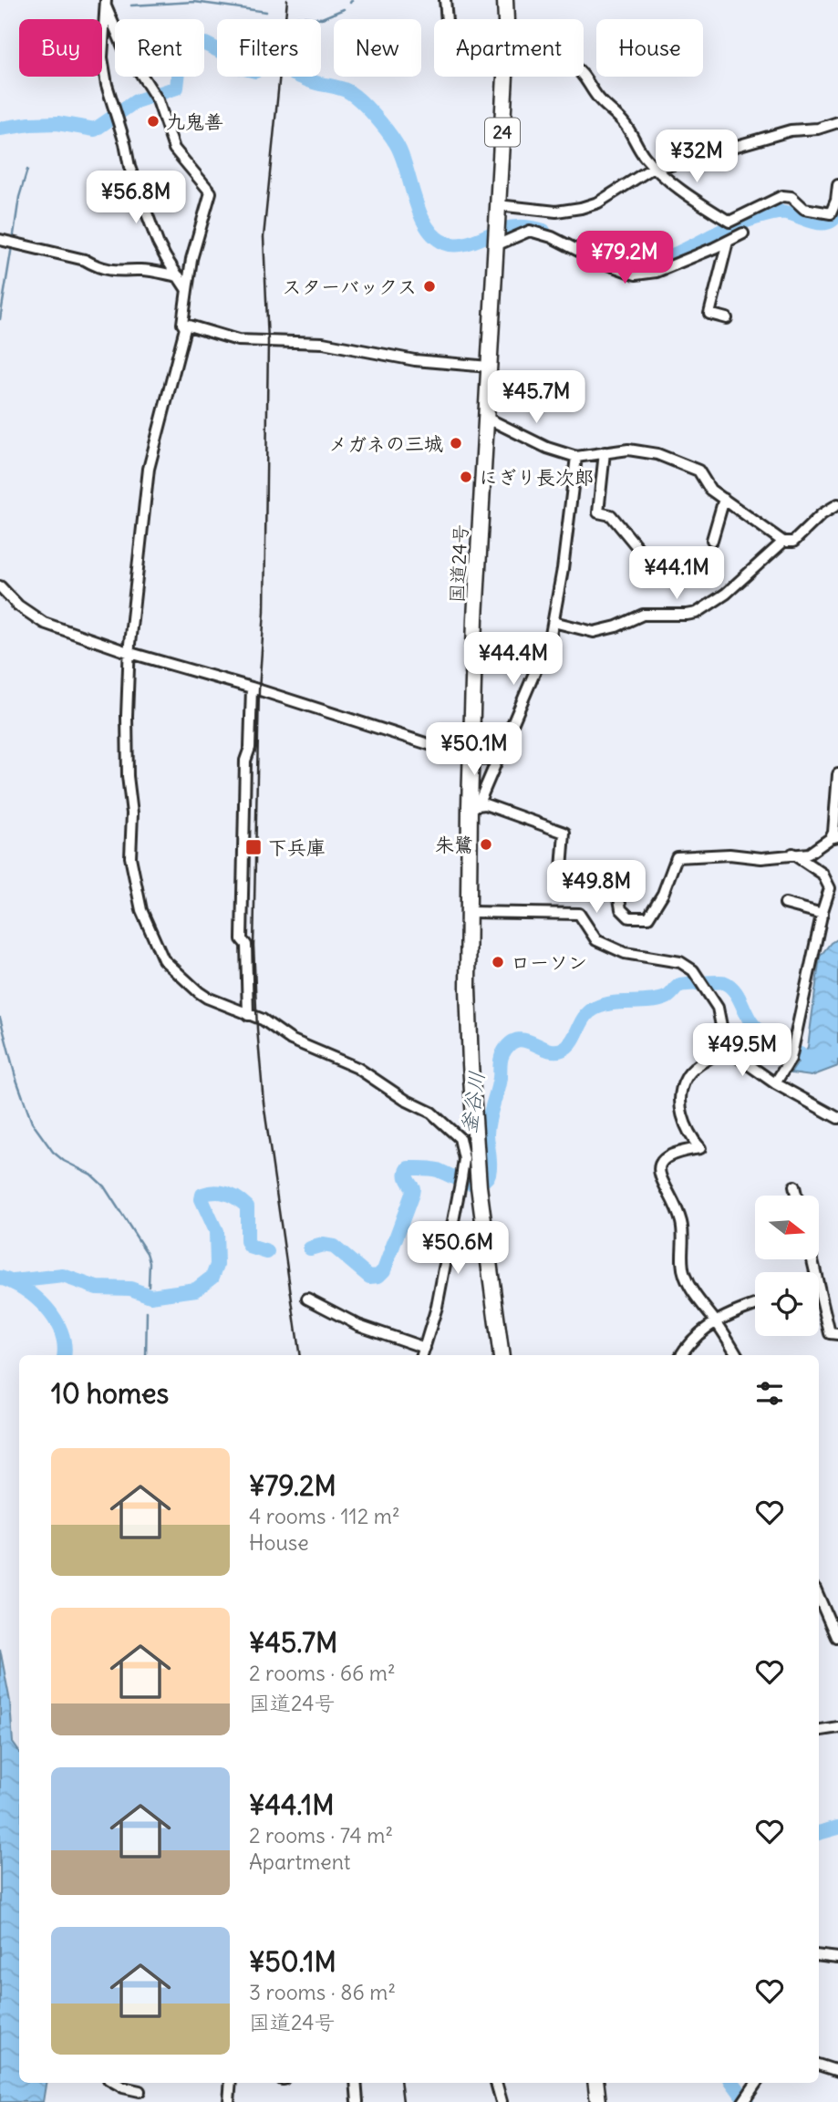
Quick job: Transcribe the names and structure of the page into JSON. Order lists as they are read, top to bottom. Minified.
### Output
{"streets":{"highway":["24","国道24号"]},"water":["釜谷川"],"places":{"other":["九鬼善","スターバックス","メガネの三城","にぎり長次郎","朱鷺","ローソン"],"transit":["下兵庫"]},"north":"right","page":{"chip":["Buy","Rent","Filters","New","Apartment","House"],"price":["¥32M","¥56.8M","¥79.2M","¥45.7M","¥44.1M","¥44.4M","¥50.1M","¥49.8M","¥49.5M","¥50.6M"],"heading":"10 homes","list":[{"name":"¥79.2M","note":"4 rooms · 112 m² · House"},{"name":"¥45.7M","note":"2 rooms · 66 m² · 国道24号"},{"name":"¥44.1M","note":"2 rooms · 74 m² · Apartment"},{"name":"¥50.1M","note":"3 rooms · 86 m² · 国道24号"}]}}
